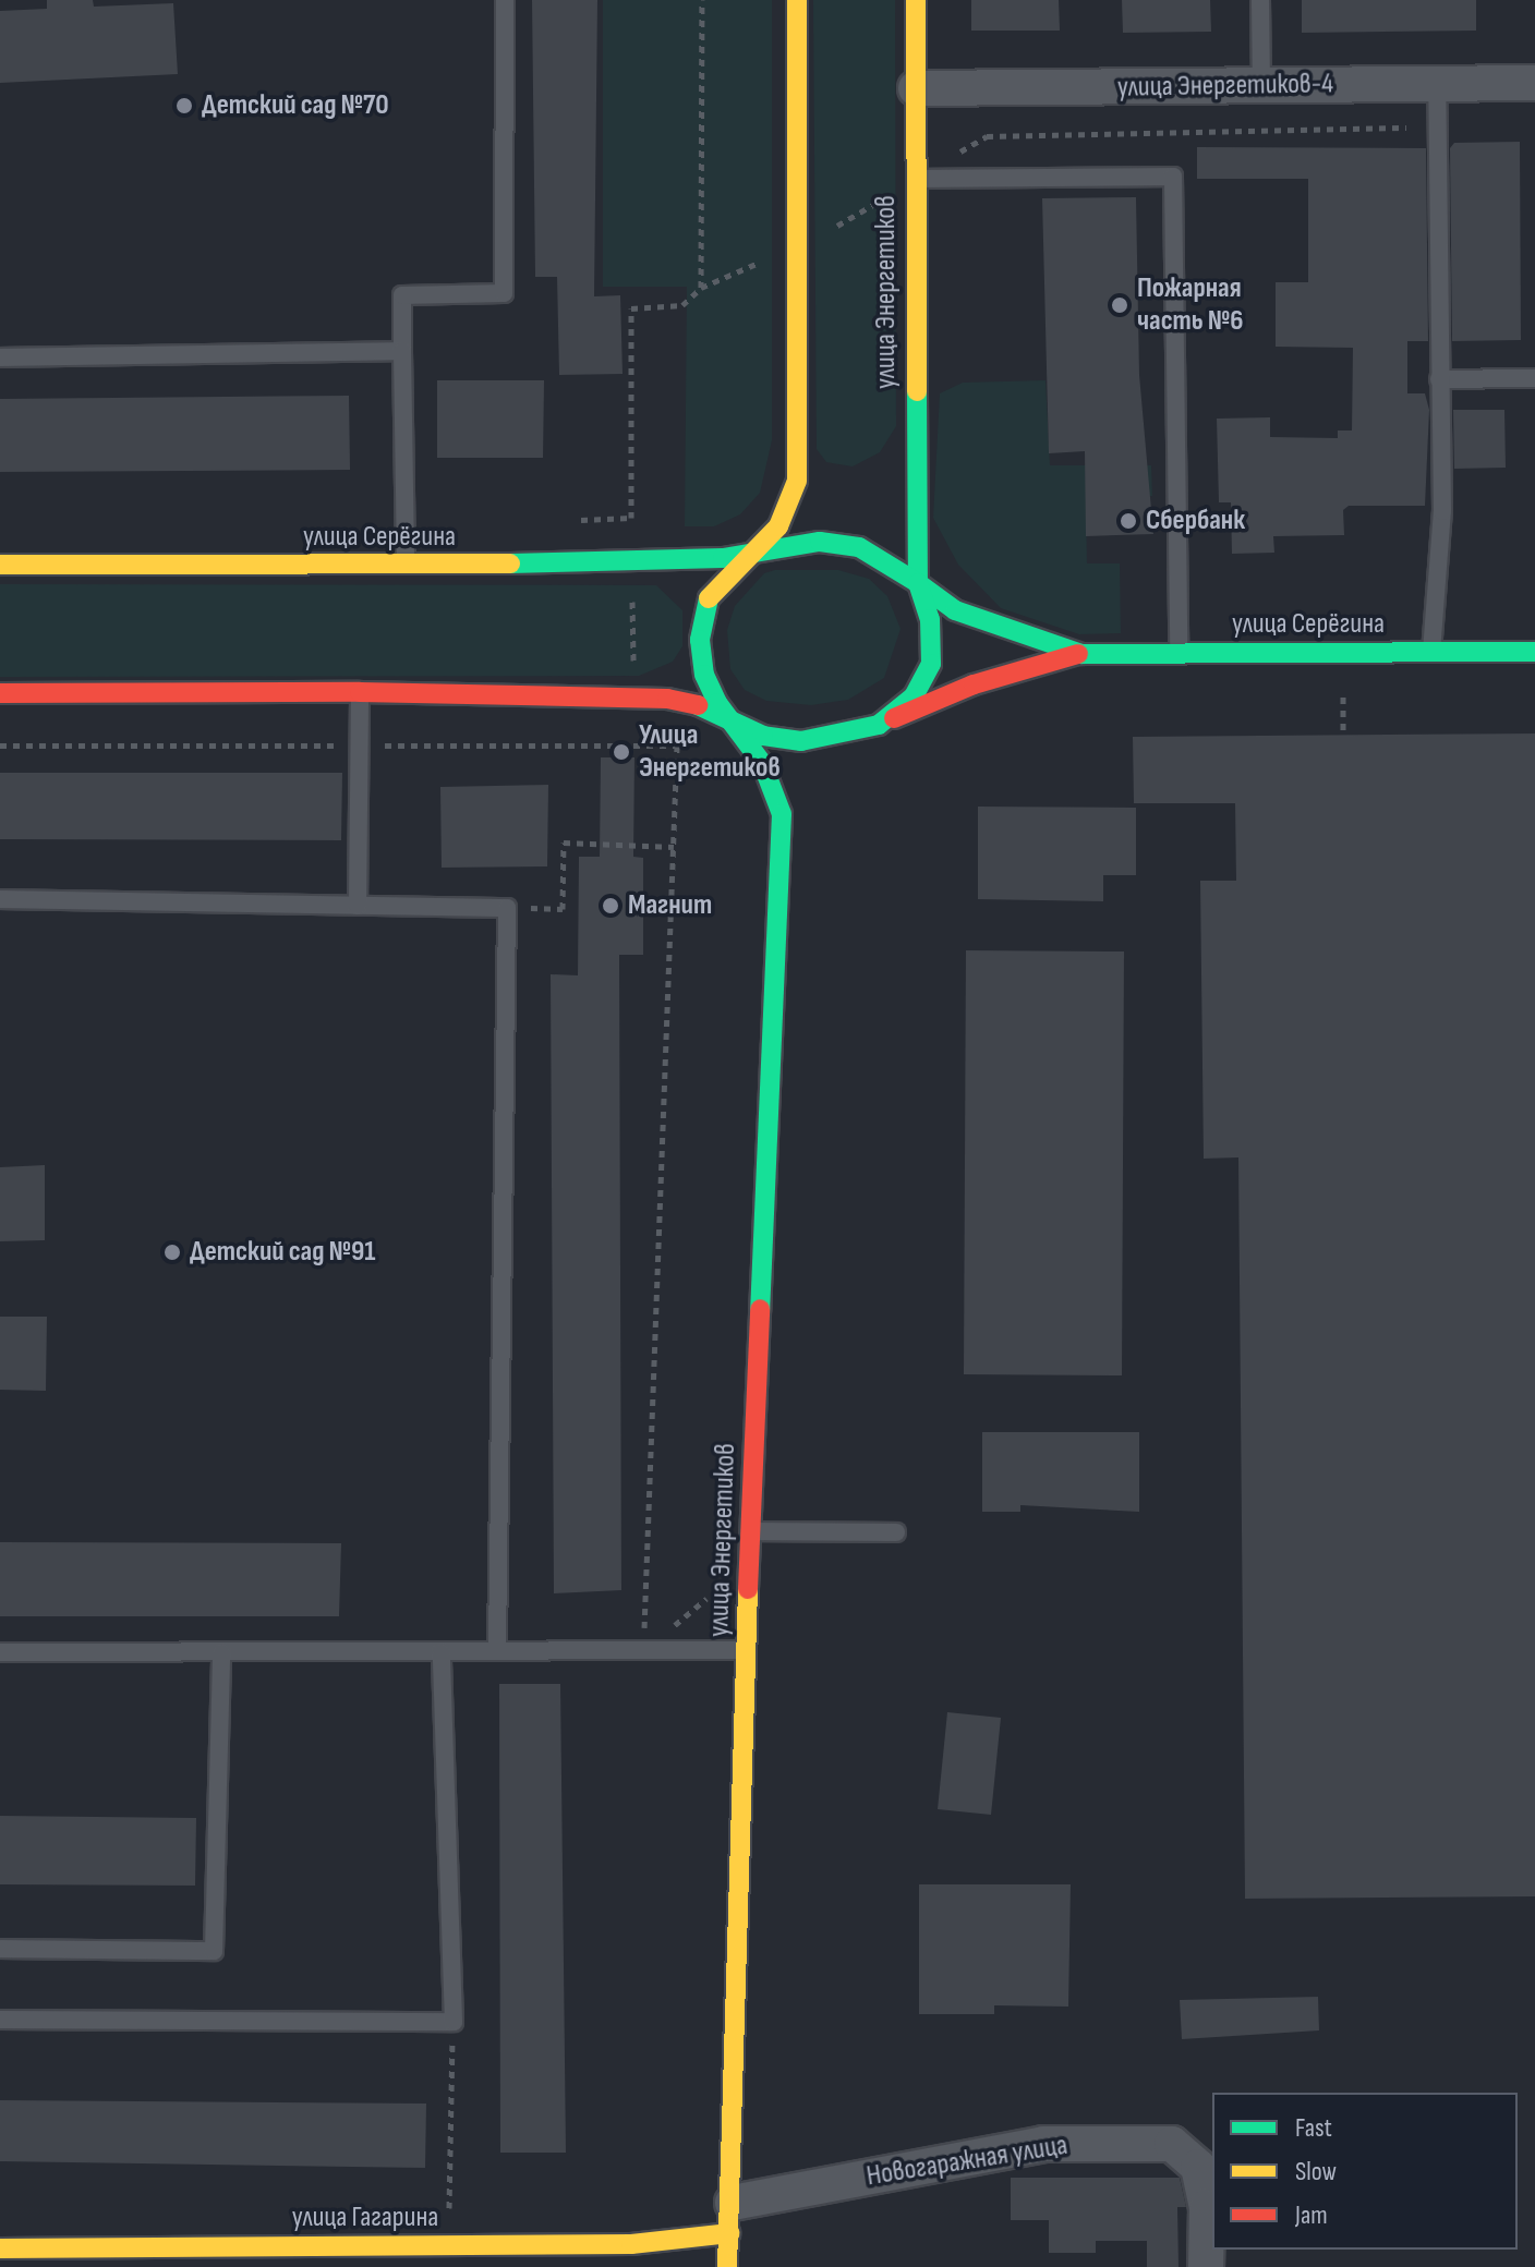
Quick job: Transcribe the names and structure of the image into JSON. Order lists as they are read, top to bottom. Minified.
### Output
{"streets":{"street":["улица Энергетиков-4","улица Энергетиков","улица Серёгина","Новогаражная улица","улица Гагарина"]},"crossings":[["улица Энергетиков-4","улица Энергетиков"],["улица Энергетиков","улица Серёгина"],["улица Энергетиков","Новогаражная улица"],["улица Энергетиков","улица Гагарина"],["Новогаражная улица","улица Гагарина"]],"places":["Детский сад №70","Пожарная часть №6","Сбербанк","Улица Энергетиков","Магнит","Детский сад №91"],"legend":["Fast","Slow","Jam"]}
